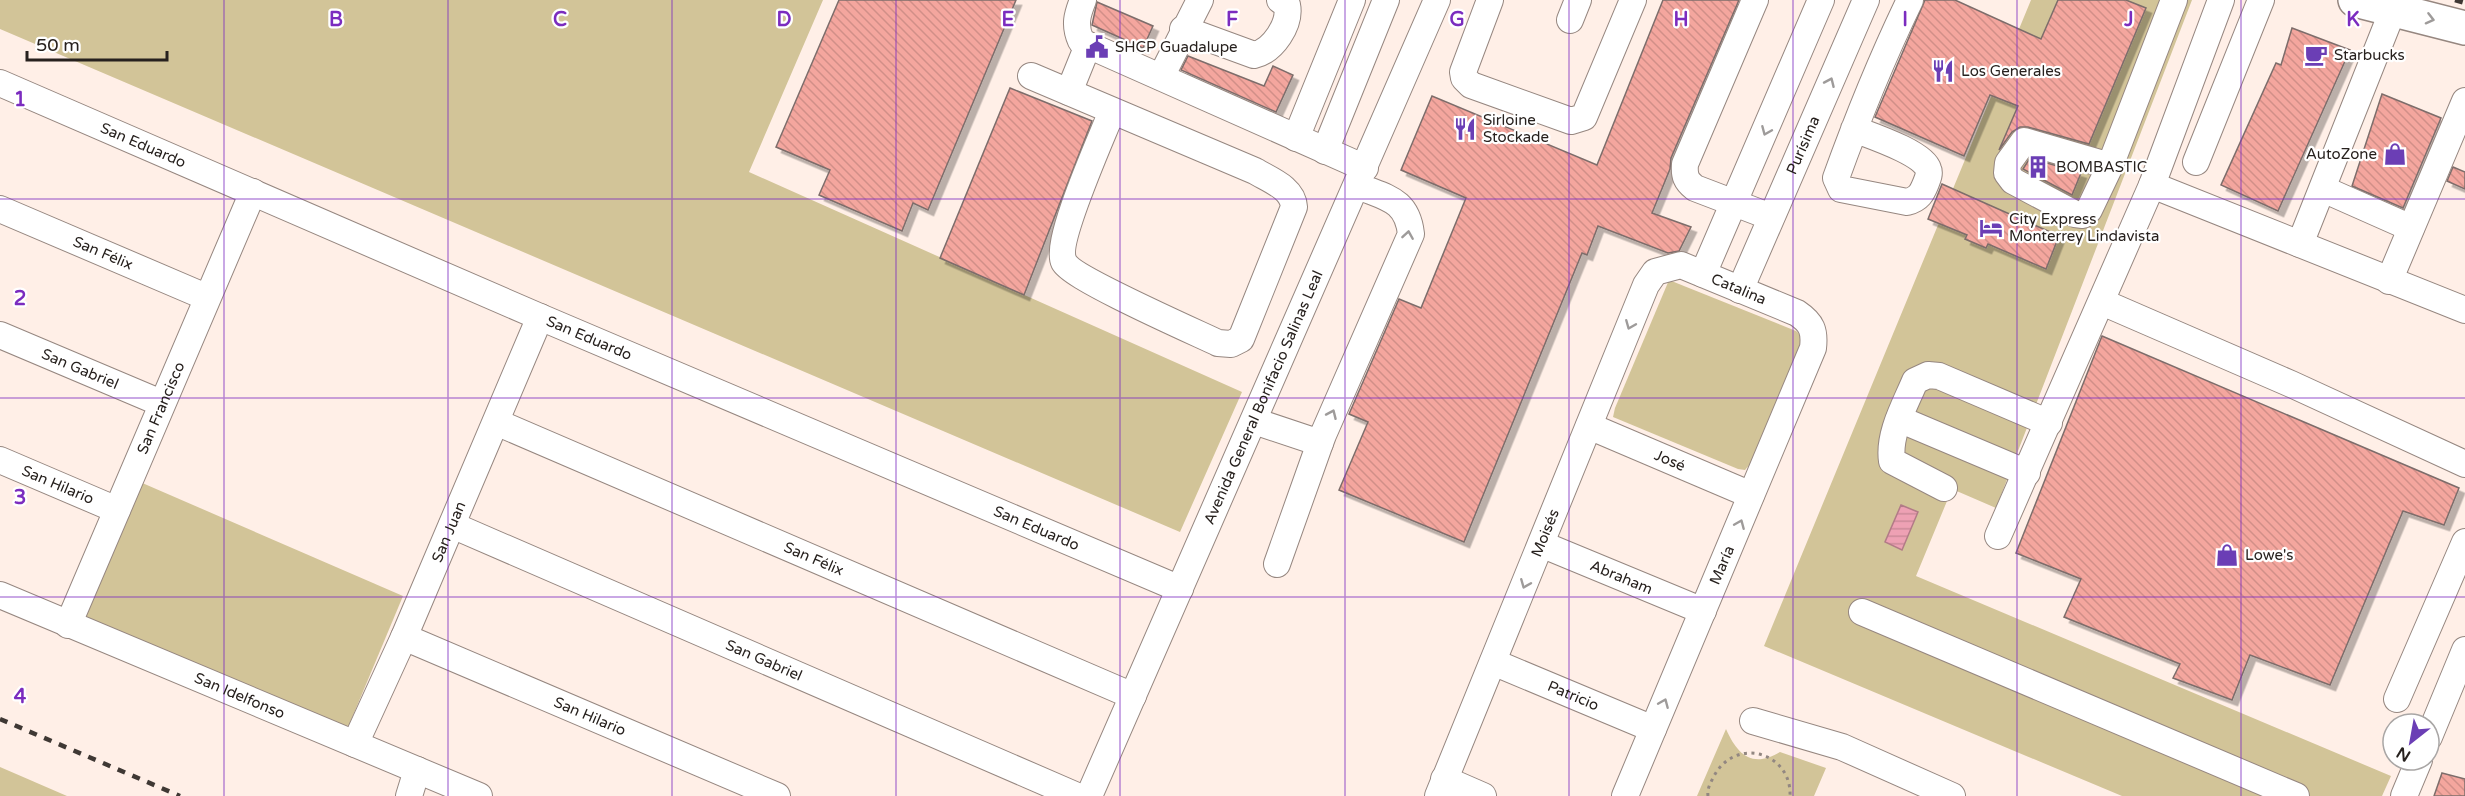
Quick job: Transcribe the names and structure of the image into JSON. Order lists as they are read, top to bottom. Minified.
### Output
{"streets":{"street":["San Eduardo","Purísima","San Félix","Catalina","San Gabriel","Avenida General Bonifacio Salinas Leal","San Francisco","José","San Hilario","San Juan","Moisés","María","Abraham","San Idelfonso","Patricio"]},"crossings":[["San Eduardo","Avenida General Bonifacio Salinas Leal"],["San Eduardo","San Francisco"],["San Eduardo","San Juan"],["Purísima","Catalina"],["San Félix","Avenida General Bonifacio Salinas Leal"],["San Félix","San Francisco"],["San Félix","San Juan"],["Catalina","Moisés"],["Catalina","María"],["San Gabriel","San Francisco"],["San Gabriel","San Juan"],["San Francisco","San Hilario"],["San Francisco","San Idelfonso"],["José","Moisés"],["José","María"],["San Hilario","San Juan"],["San Juan","San Idelfonso"],["Moisés","Abraham"],["Moisés","Patricio"],["María","Abraham"],["María","Patricio"]],"one_way":["Moisés","María"],"places":{"public building":["SHCP Guadalupe"],"cafe":["Starbucks"],"restaurant":["Los Generales","Sirloine Stockade"],"shop":["AutoZone","Lowe's"],"building":["BOMBASTIC"],"hotel":["City Express Monterrey Lindavista"]},"scale_bar":"50 m","north":"bottom left","grid":{"columns":["B","C","D","E","F","G","H","I","J","K"],"rows":["1","2","3","4"]}}
